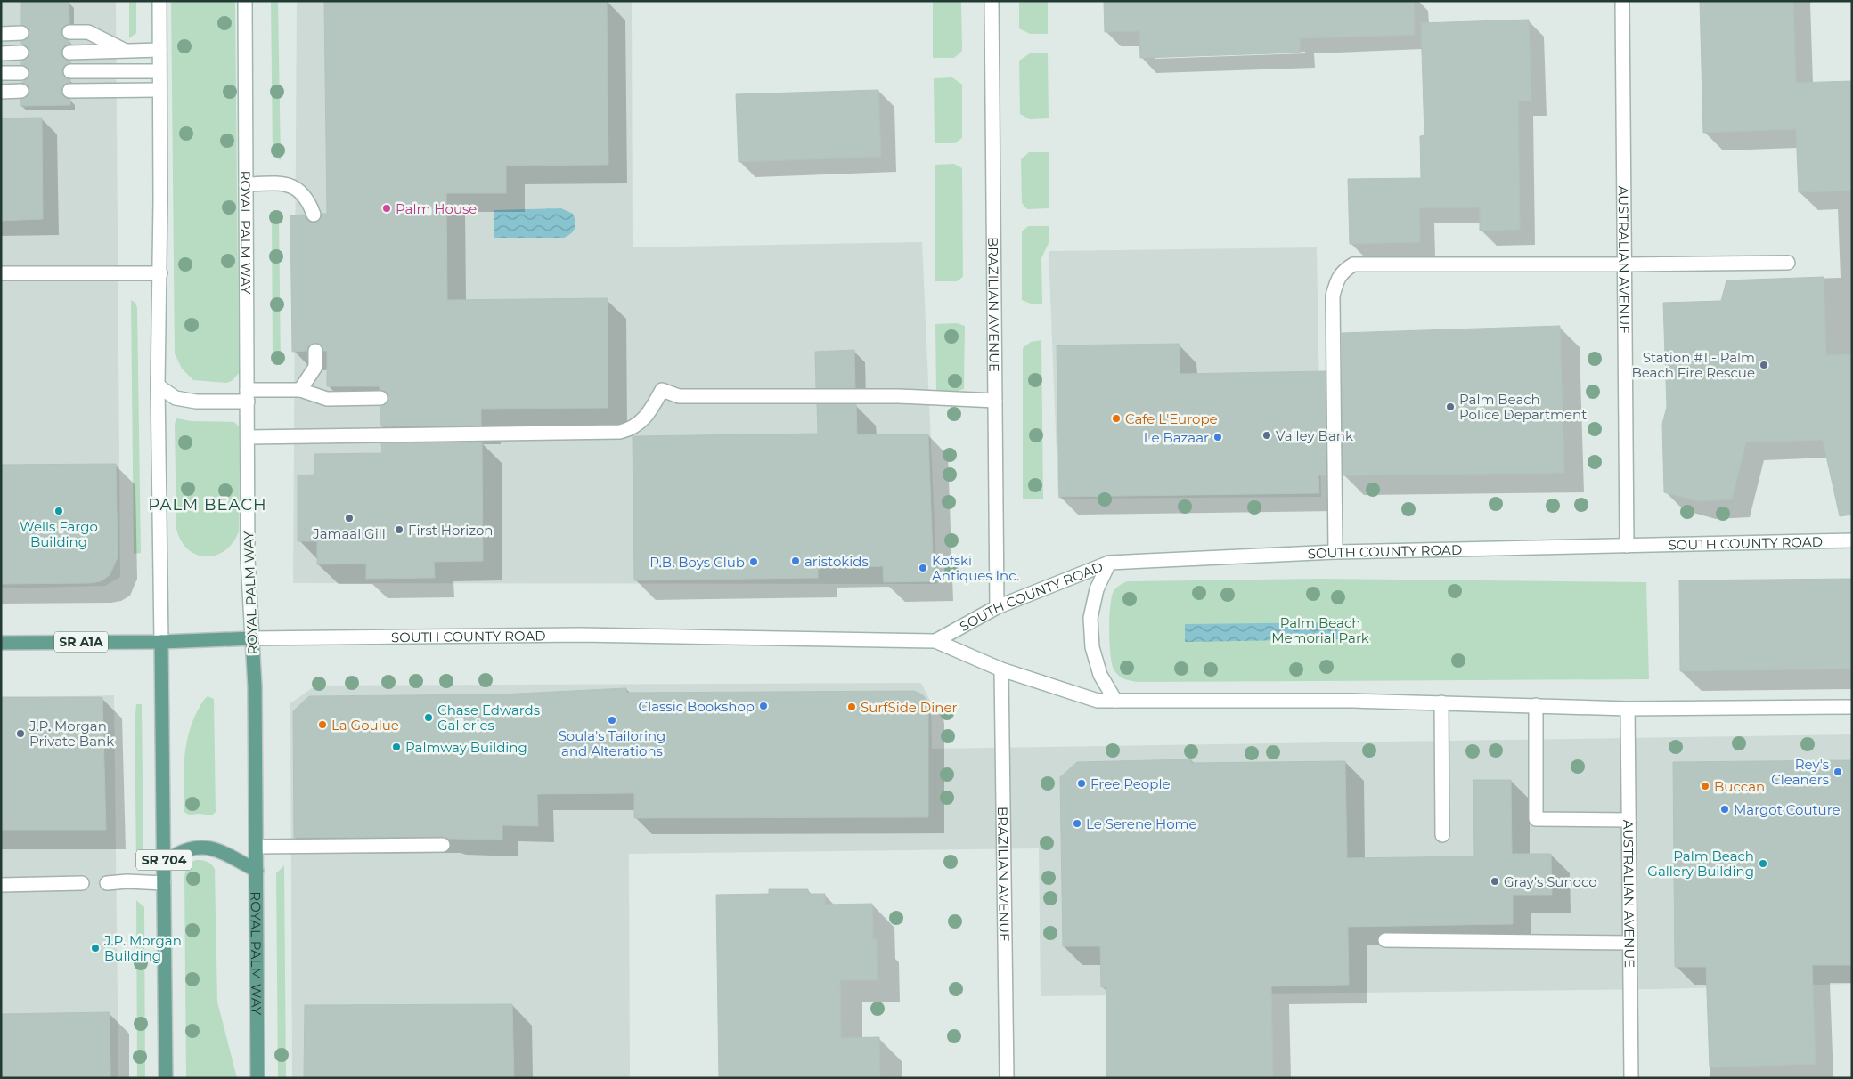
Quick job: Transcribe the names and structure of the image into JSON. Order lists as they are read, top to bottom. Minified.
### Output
{"streets":{"main road":["ROYAL PALM WAY","SOUTH COUNTY ROAD","SR A1A","SR 704"],"street":["AUSTRALIAN AVENUE","BRAZILIAN AVENUE"]},"crossings":[["ROYAL PALM WAY","SOUTH COUNTY ROAD"],["AUSTRALIAN AVENUE","SOUTH COUNTY ROAD"],["BRAZILIAN AVENUE","SOUTH COUNTY ROAD"],["SOUTH COUNTY ROAD","SR 704"]],"districts":["PALM BEACH"],"parks":["Palm Beach Memorial Park"],"places":["Palm House","Station #1 - Palm Beach Fire Rescue","Palm Beach Police Department","Cafe L'Europe","Valley Bank","Le Bazaar","Wells Fargo Building","Jamaal Gill","First Horizon","aristokids","P.B. Boys Club","Kofski Antiques Inc.","Classic Bookshop","SurfSide Diner","Chase Edwards Galleries","Soula's Tailoring and Alterations","La Goulue","J.P. Morgan Private Bank","Palmway Building","Rey's Cleaners","Free People","Buccan","Margot Couture","Le Serene Home","Palm Beach Gallery Building","Gray’s Sunoco","J.P. Morgan Building"]}
